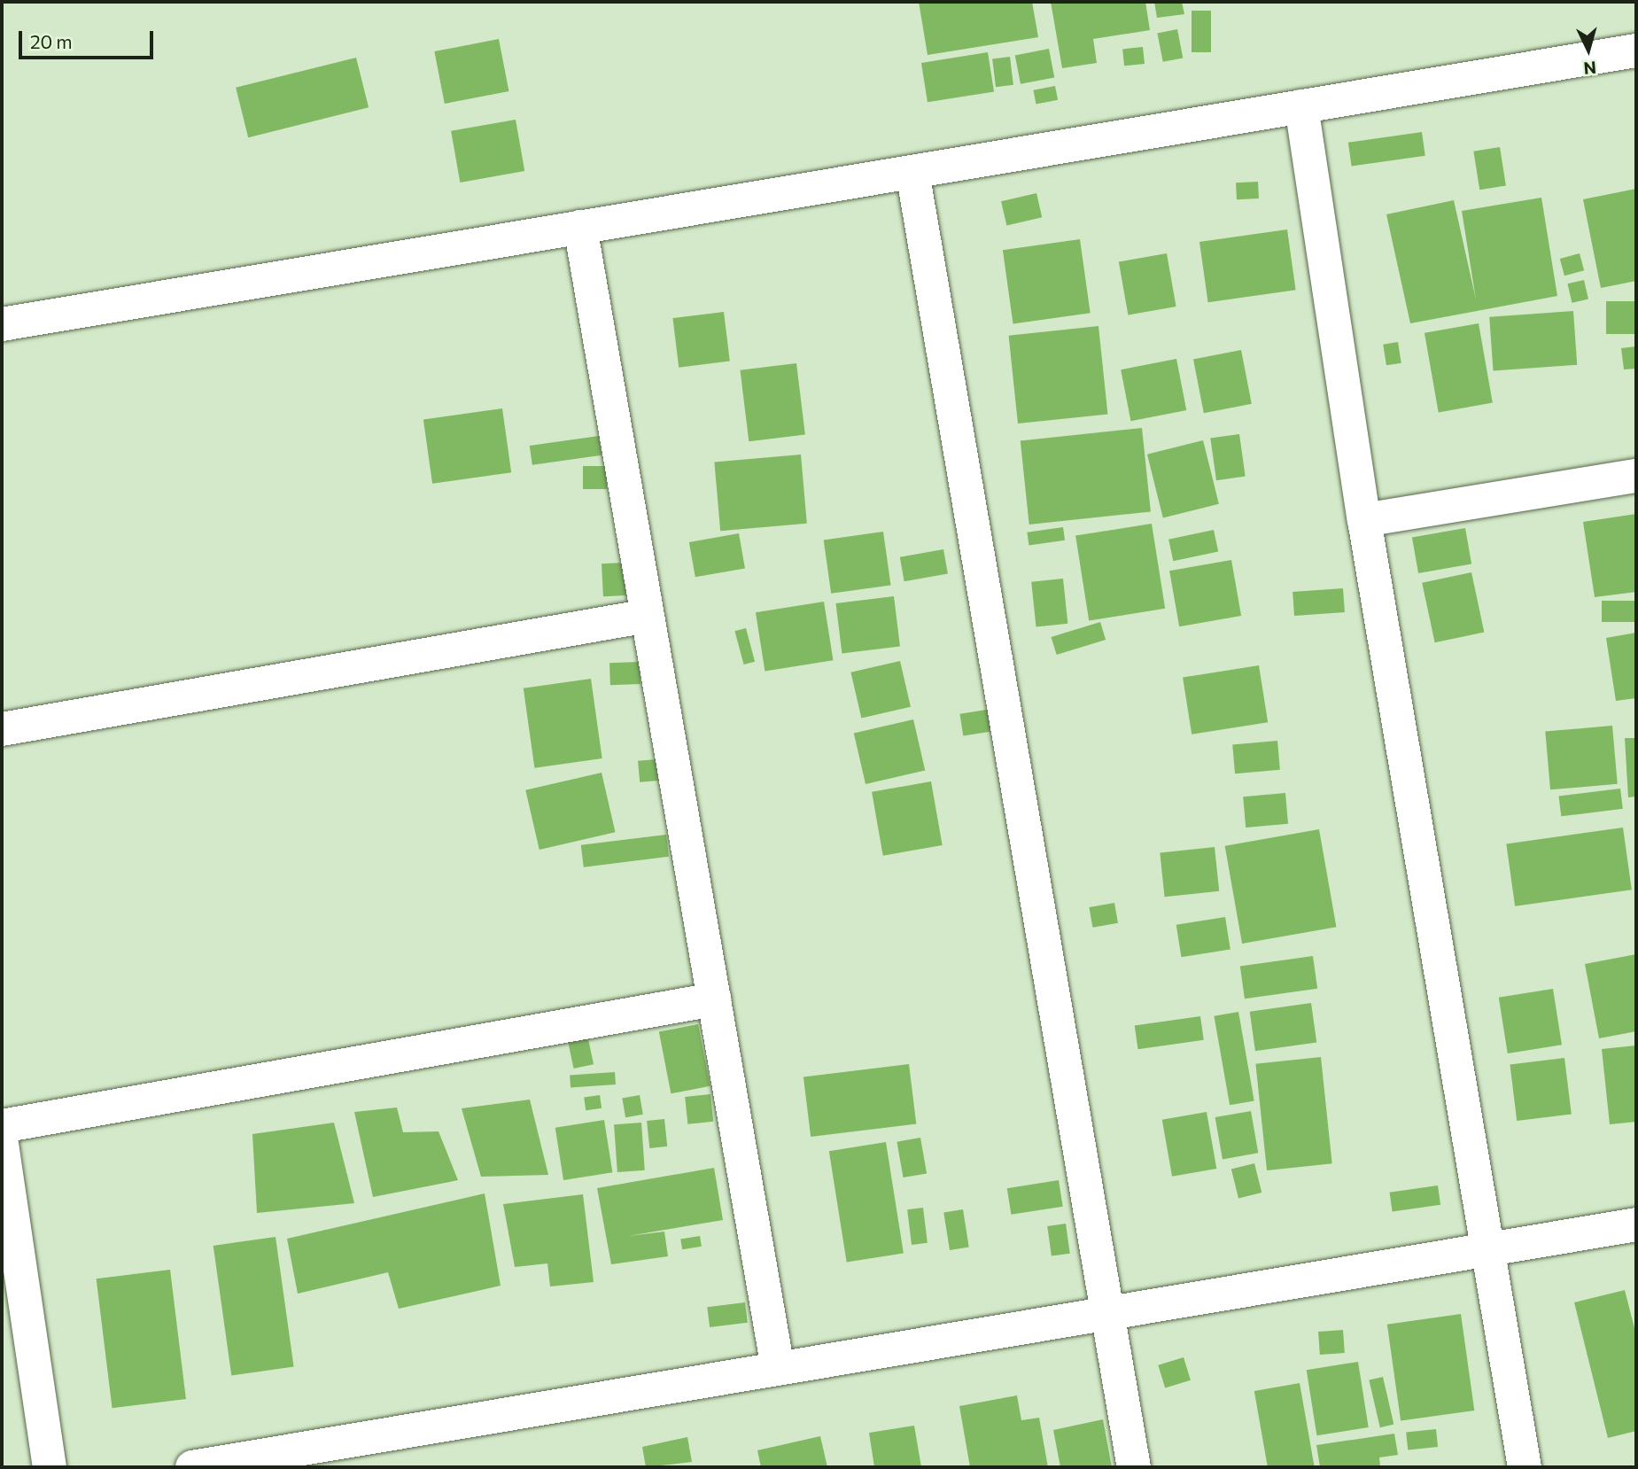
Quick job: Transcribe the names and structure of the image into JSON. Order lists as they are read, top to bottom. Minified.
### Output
{"scale_bar":"20 m","north":"bottom"}
